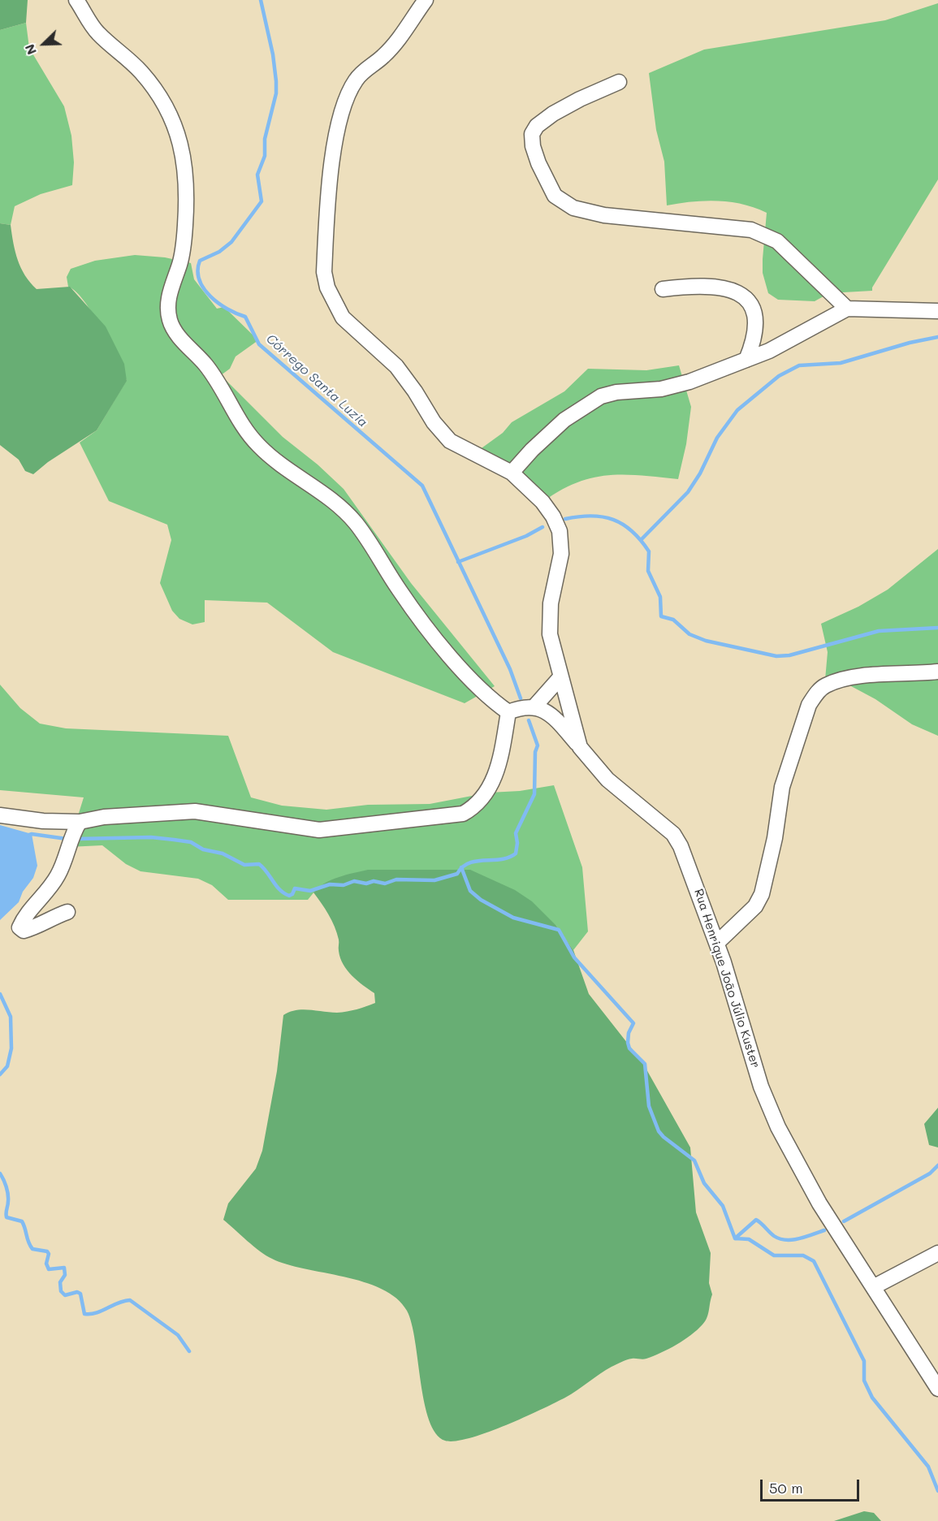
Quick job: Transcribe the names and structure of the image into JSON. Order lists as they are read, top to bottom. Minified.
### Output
{"streets":{"street":["Rua Henrique João Júlio Kuster"]},"water":["Córrego Santa Luzia"],"scale_bar":"50 m","north":"bottom left"}
